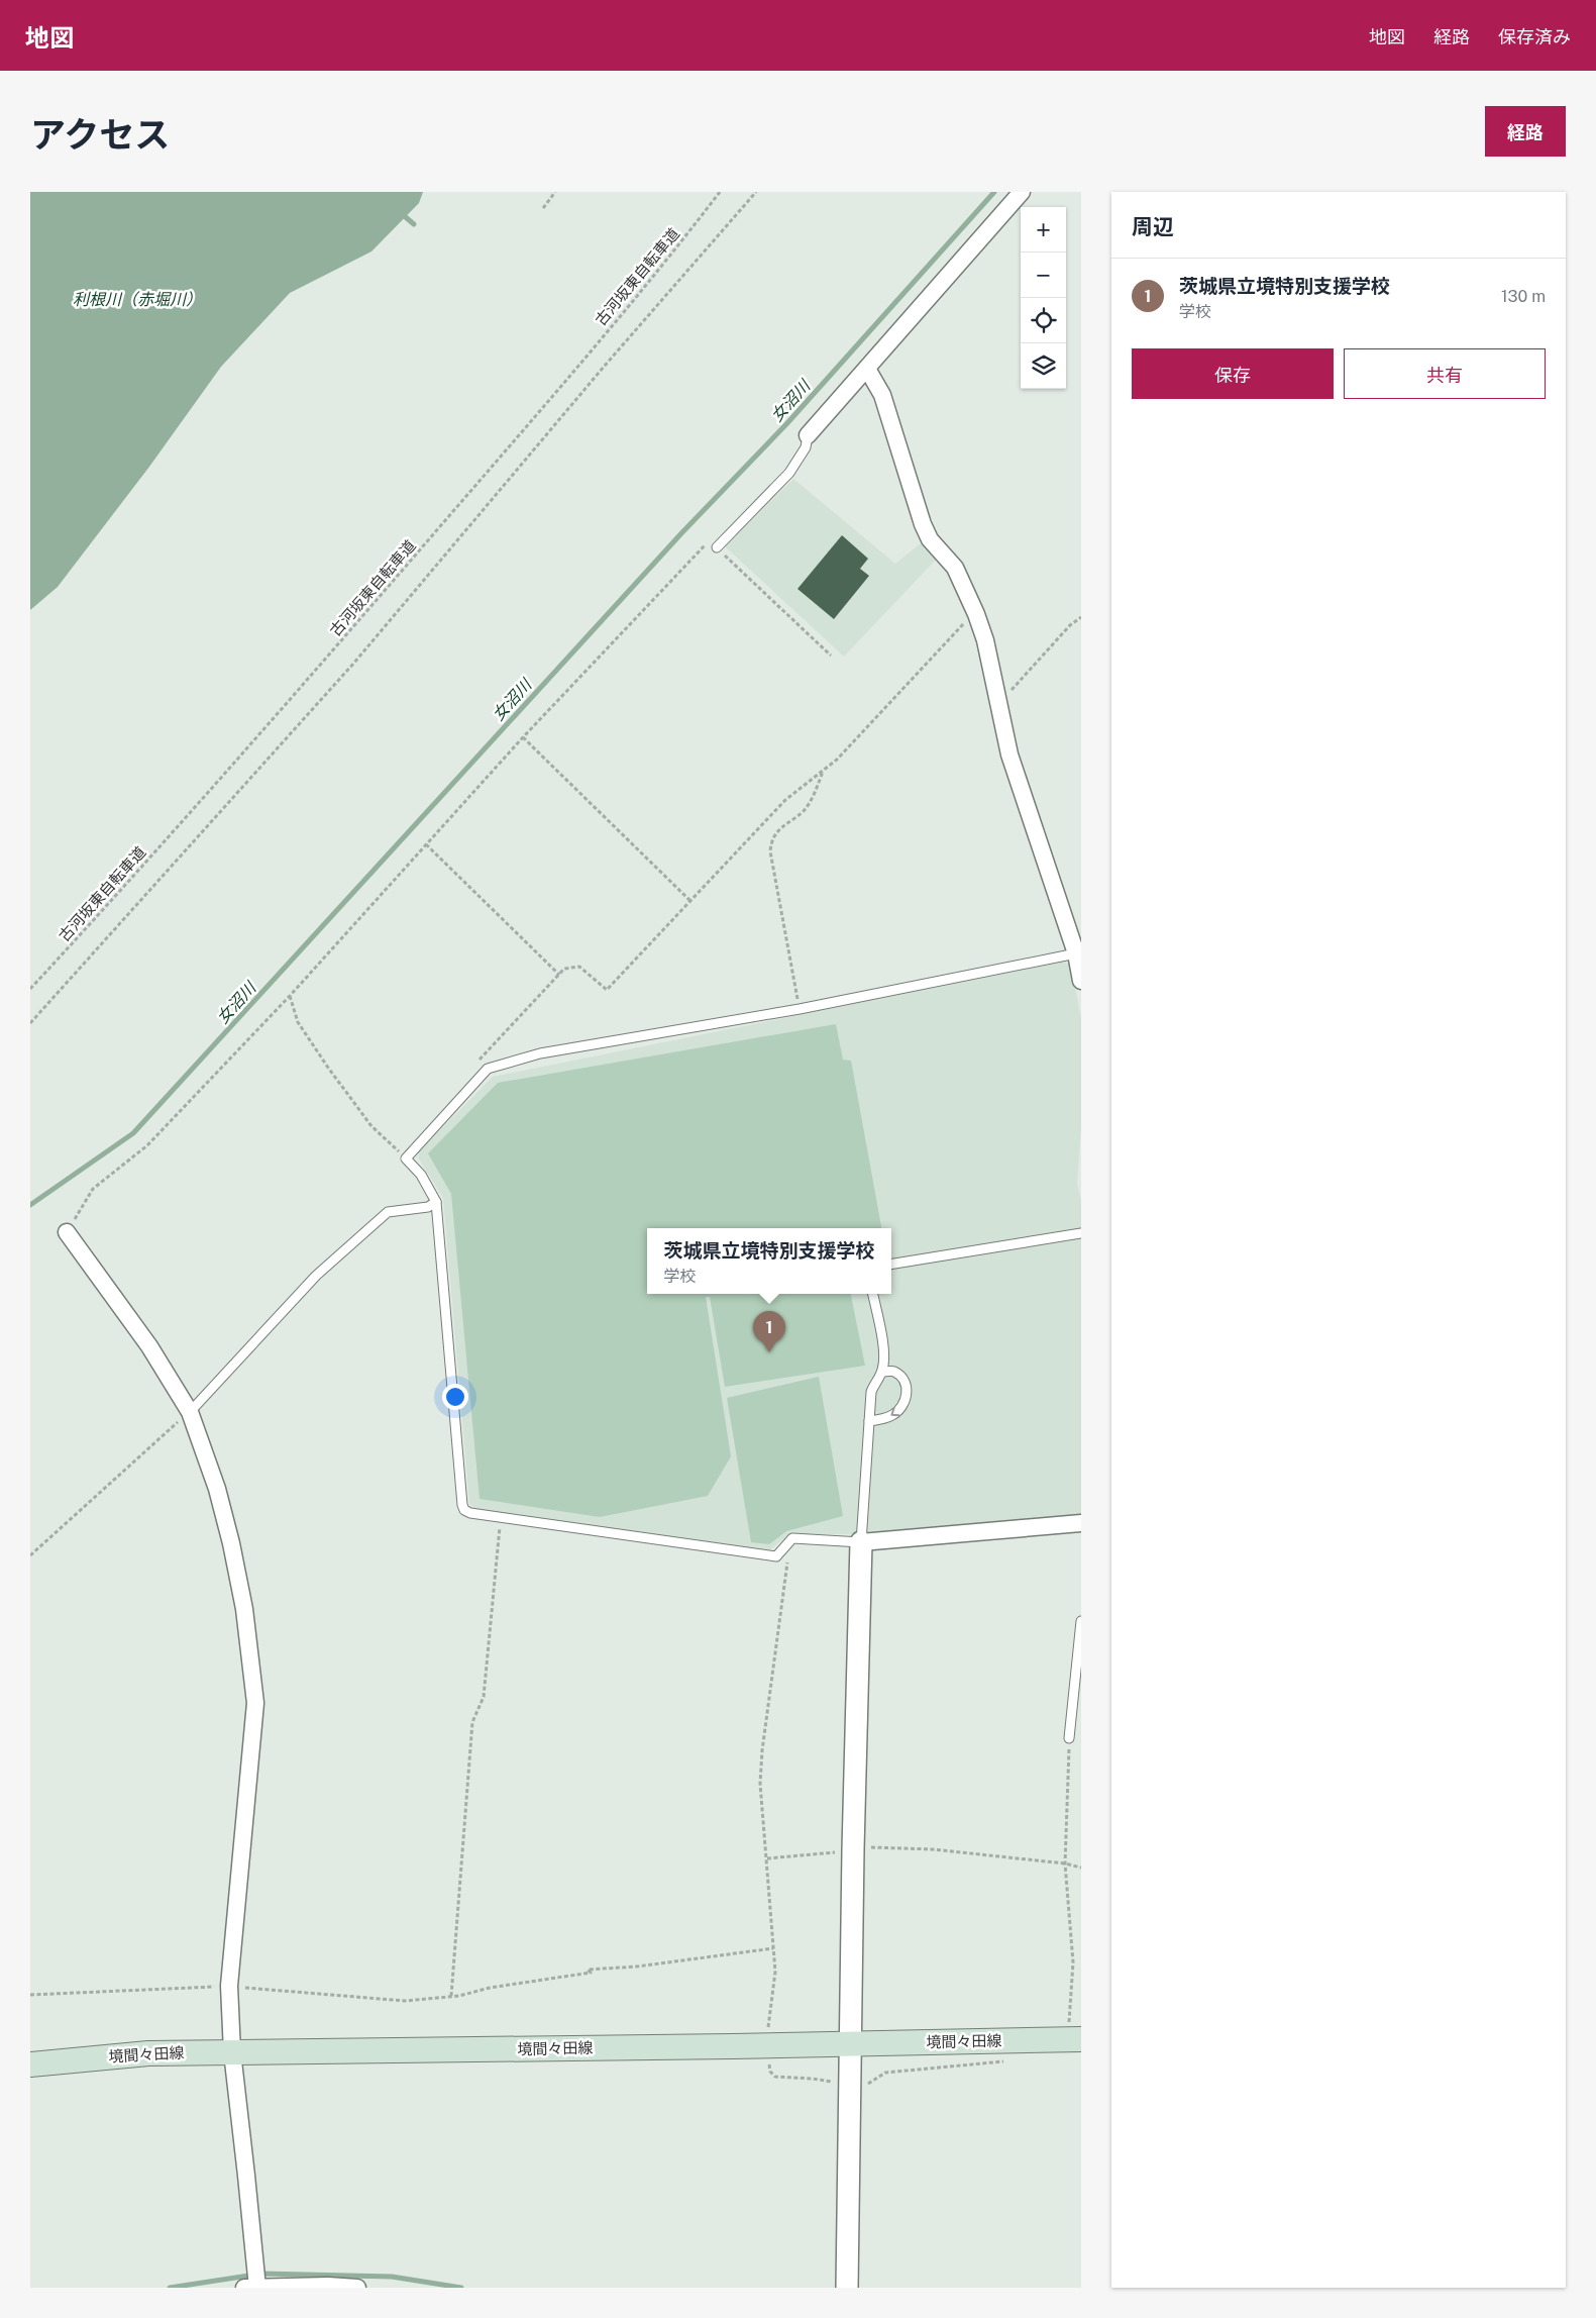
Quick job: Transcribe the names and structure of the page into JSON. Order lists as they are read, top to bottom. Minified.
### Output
{"streets":{"main road":["境間々田線"],"path":["古河坂東自転車道"]},"water":["利根川（赤堀川）","女沼川"],"page":{"header":"地図","nav":["地図","経路","保存済み"],"title":"アクセス","buttons":["経路",["保存","共有"]],"heading":"周辺","map_buttons":["+","−"],"list":[{"mark":"1","name":"茨城県立境特別支援学校","note":"学校","value":"130 m"}],"popup":["茨城県立境特別支援学校","学校"],"pins":"1"}}
